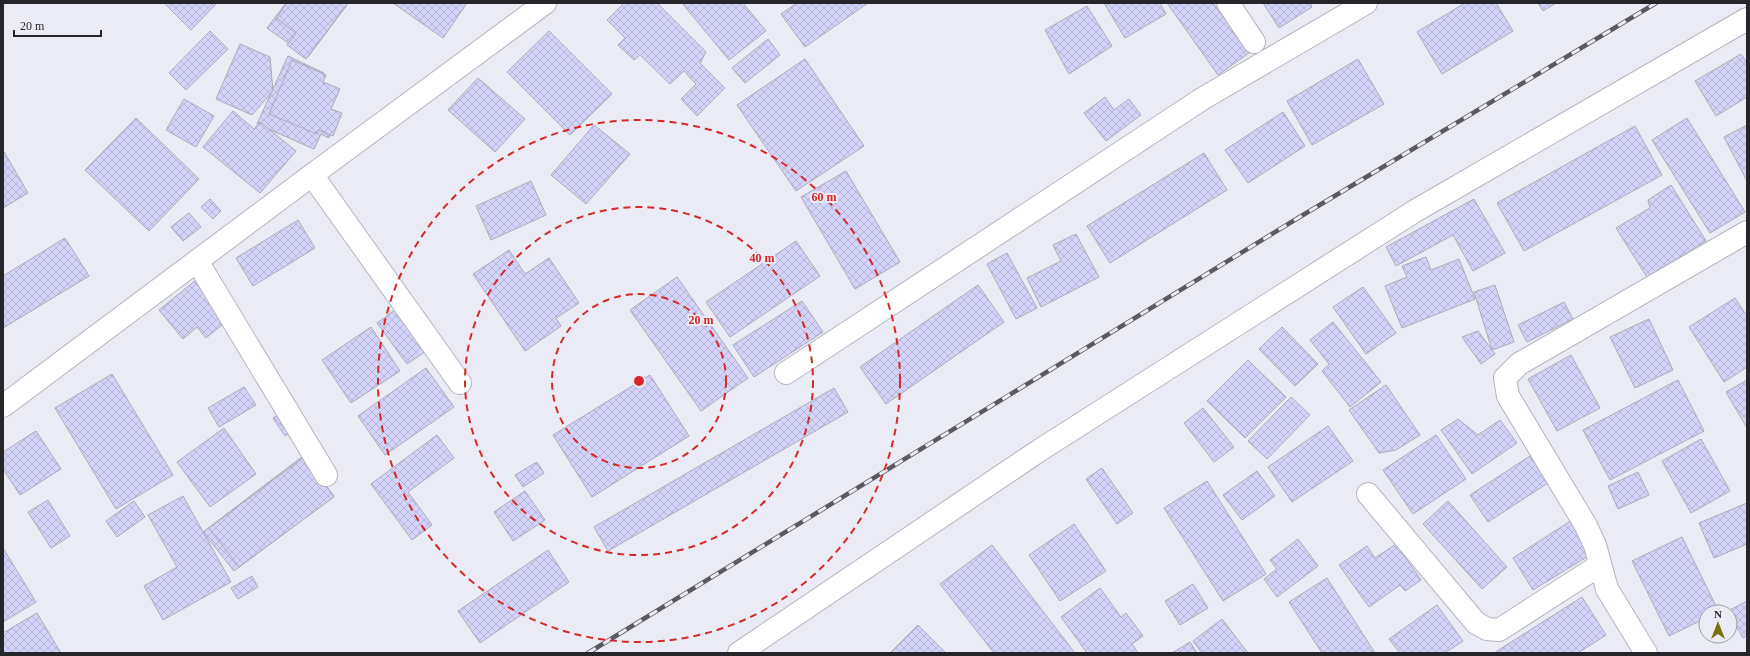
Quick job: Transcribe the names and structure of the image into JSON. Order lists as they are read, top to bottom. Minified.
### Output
{"scale_bar":"20 m","north":"top","rings":["60 m","40 m","20 m"]}
